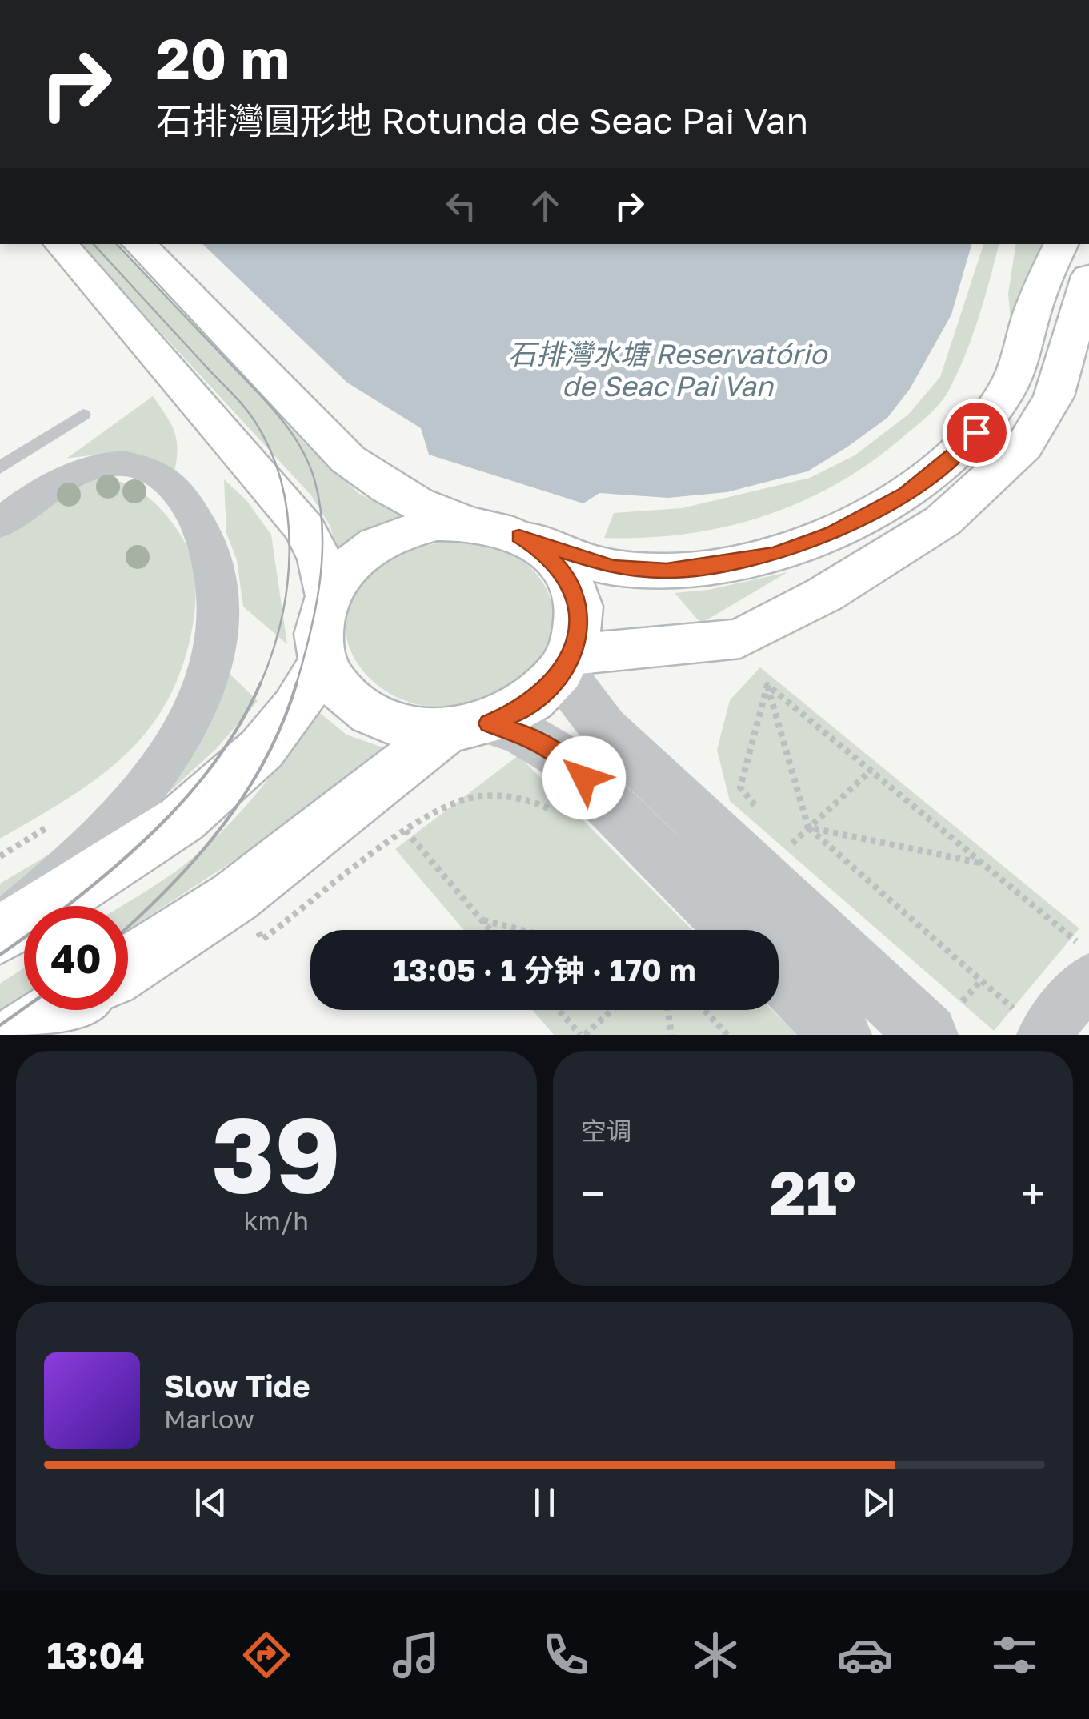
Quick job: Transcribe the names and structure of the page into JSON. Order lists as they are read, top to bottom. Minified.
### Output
{"water":["石排灣水塘 Reservatório de Seac Pai Van"],"page":{"turn":["20 m","石排灣圓形地 Rotunda de Seac Pai Van"],"limit":"40","trip":"13:05 · 1 分钟 · 170 m","tile":[["39","km/h"],"空调"],"heat":["−","21°","+"],"song":["Slow Tide","Marlow"],"tabs":"13:04"}}
